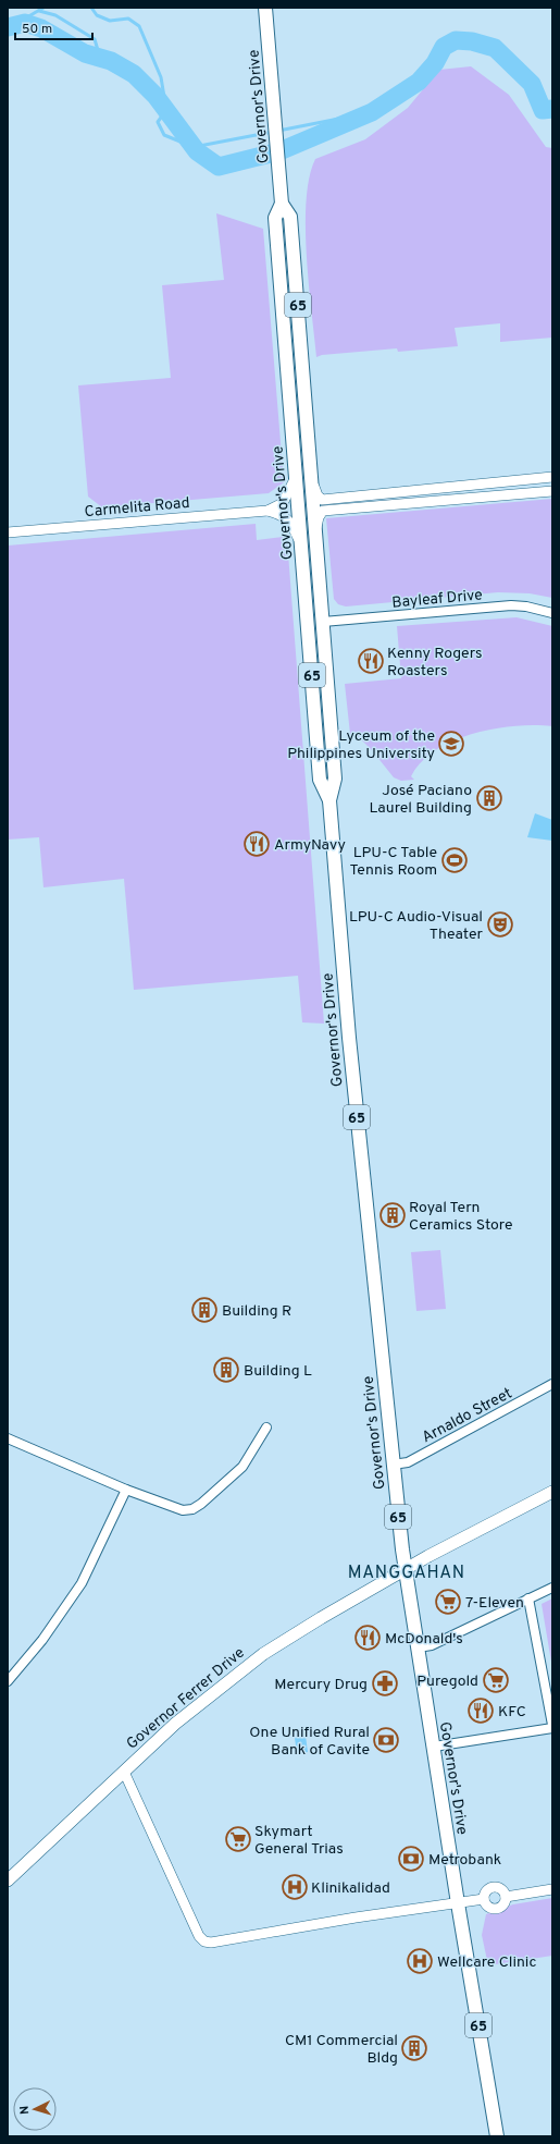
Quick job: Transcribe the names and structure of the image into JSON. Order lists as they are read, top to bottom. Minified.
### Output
{"streets":{"main road":["Governor's Drive","65","Governor Ferrer Drive"],"street":["Carmelita Road","Bayleaf Drive","Arnaldo Street"]},"crossings":[["Governor's Drive","Bayleaf Drive"],["Governor's Drive","Arnaldo Street"],["Governor's Drive","Governor Ferrer Drive"]],"districts":["MANGGAHAN"],"places":{"restaurant":["Kenny Rogers Roasters","ArmyNavy","McDonald's","KFC"],"school or university":["Lyceum of the Philippines University"],"building":["José Paciano Laurel Building","Royal Tern Ceramics Store","Building R","Building L","CM1 Commercial Bldg"],"sports":["LPU-C Table Tennis Room"],"theatre":["LPU-C Audio-Visual Theater"],"supermarket":["7-Eleven","Puregold","Skymart General Trias"],"pharmacy":["Mercury Drug"],"bank":["One Unified Rural Bank of Cavite","Metrobank"],"hospital":["Klinikalidad","Wellcare Clinic"]},"scale_bar":"50 m","north":"left"}
